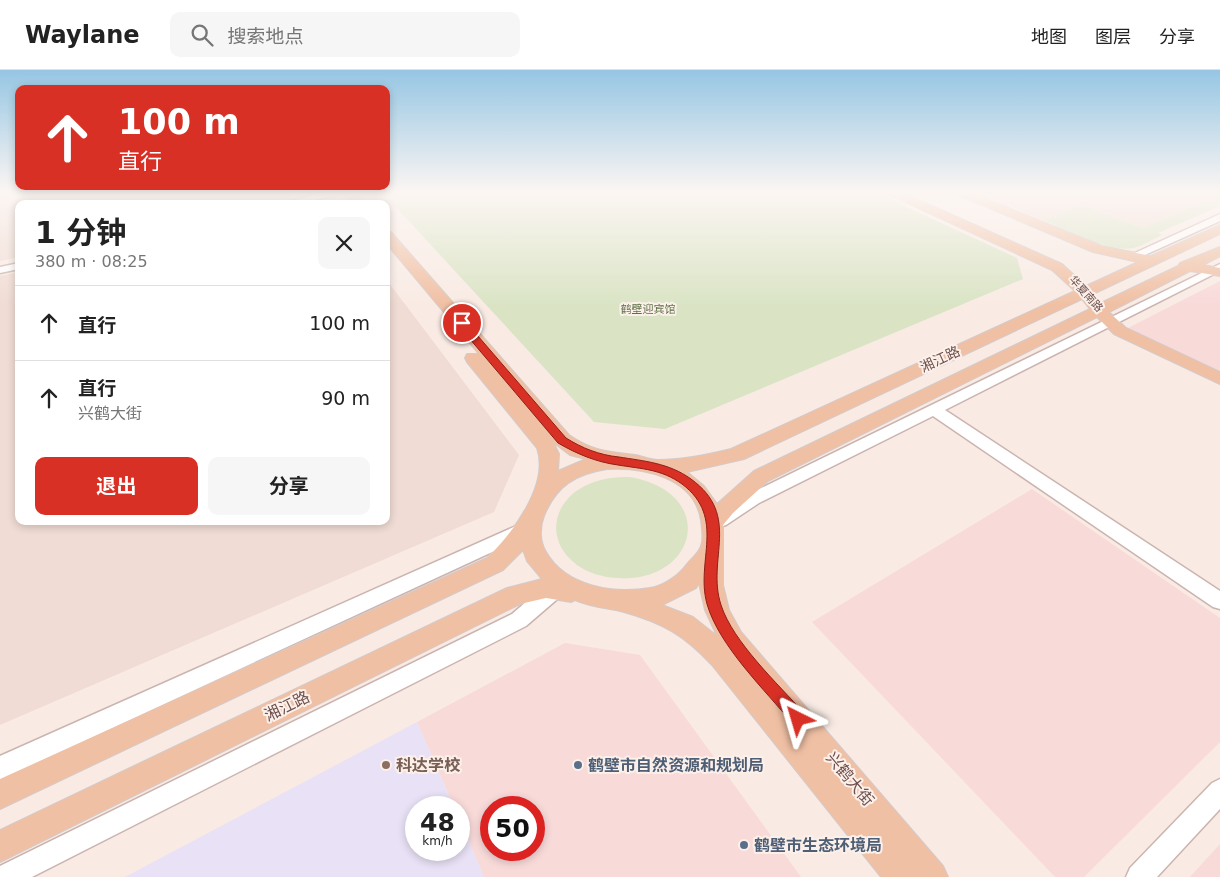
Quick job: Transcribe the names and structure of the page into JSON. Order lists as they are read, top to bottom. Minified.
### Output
{"streets":{"main road":["华夏南路","湘江路","兴鹤大街"]},"crossings":[["华夏南路","湘江路"],["湘江路","兴鹤大街"]],"parks":["鹤壁迎宾馆"],"places":["科达学校","鹤壁市自然资源和规划局","鹤壁市生态环境局"],"page":{"header":"Waylane","search":"搜索地点","nav":["地图","图层","分享"],"turn":["100 m","直行"],"heading":["1 分钟","380 m · 08:25"],"list":[{"name":"直行","value":"100 m"},{"name":"直行","note":"兴鹤大街","value":"90 m"}],"buttons":["退出","分享"],"speed":"48 km/h","limit":"50"}}
